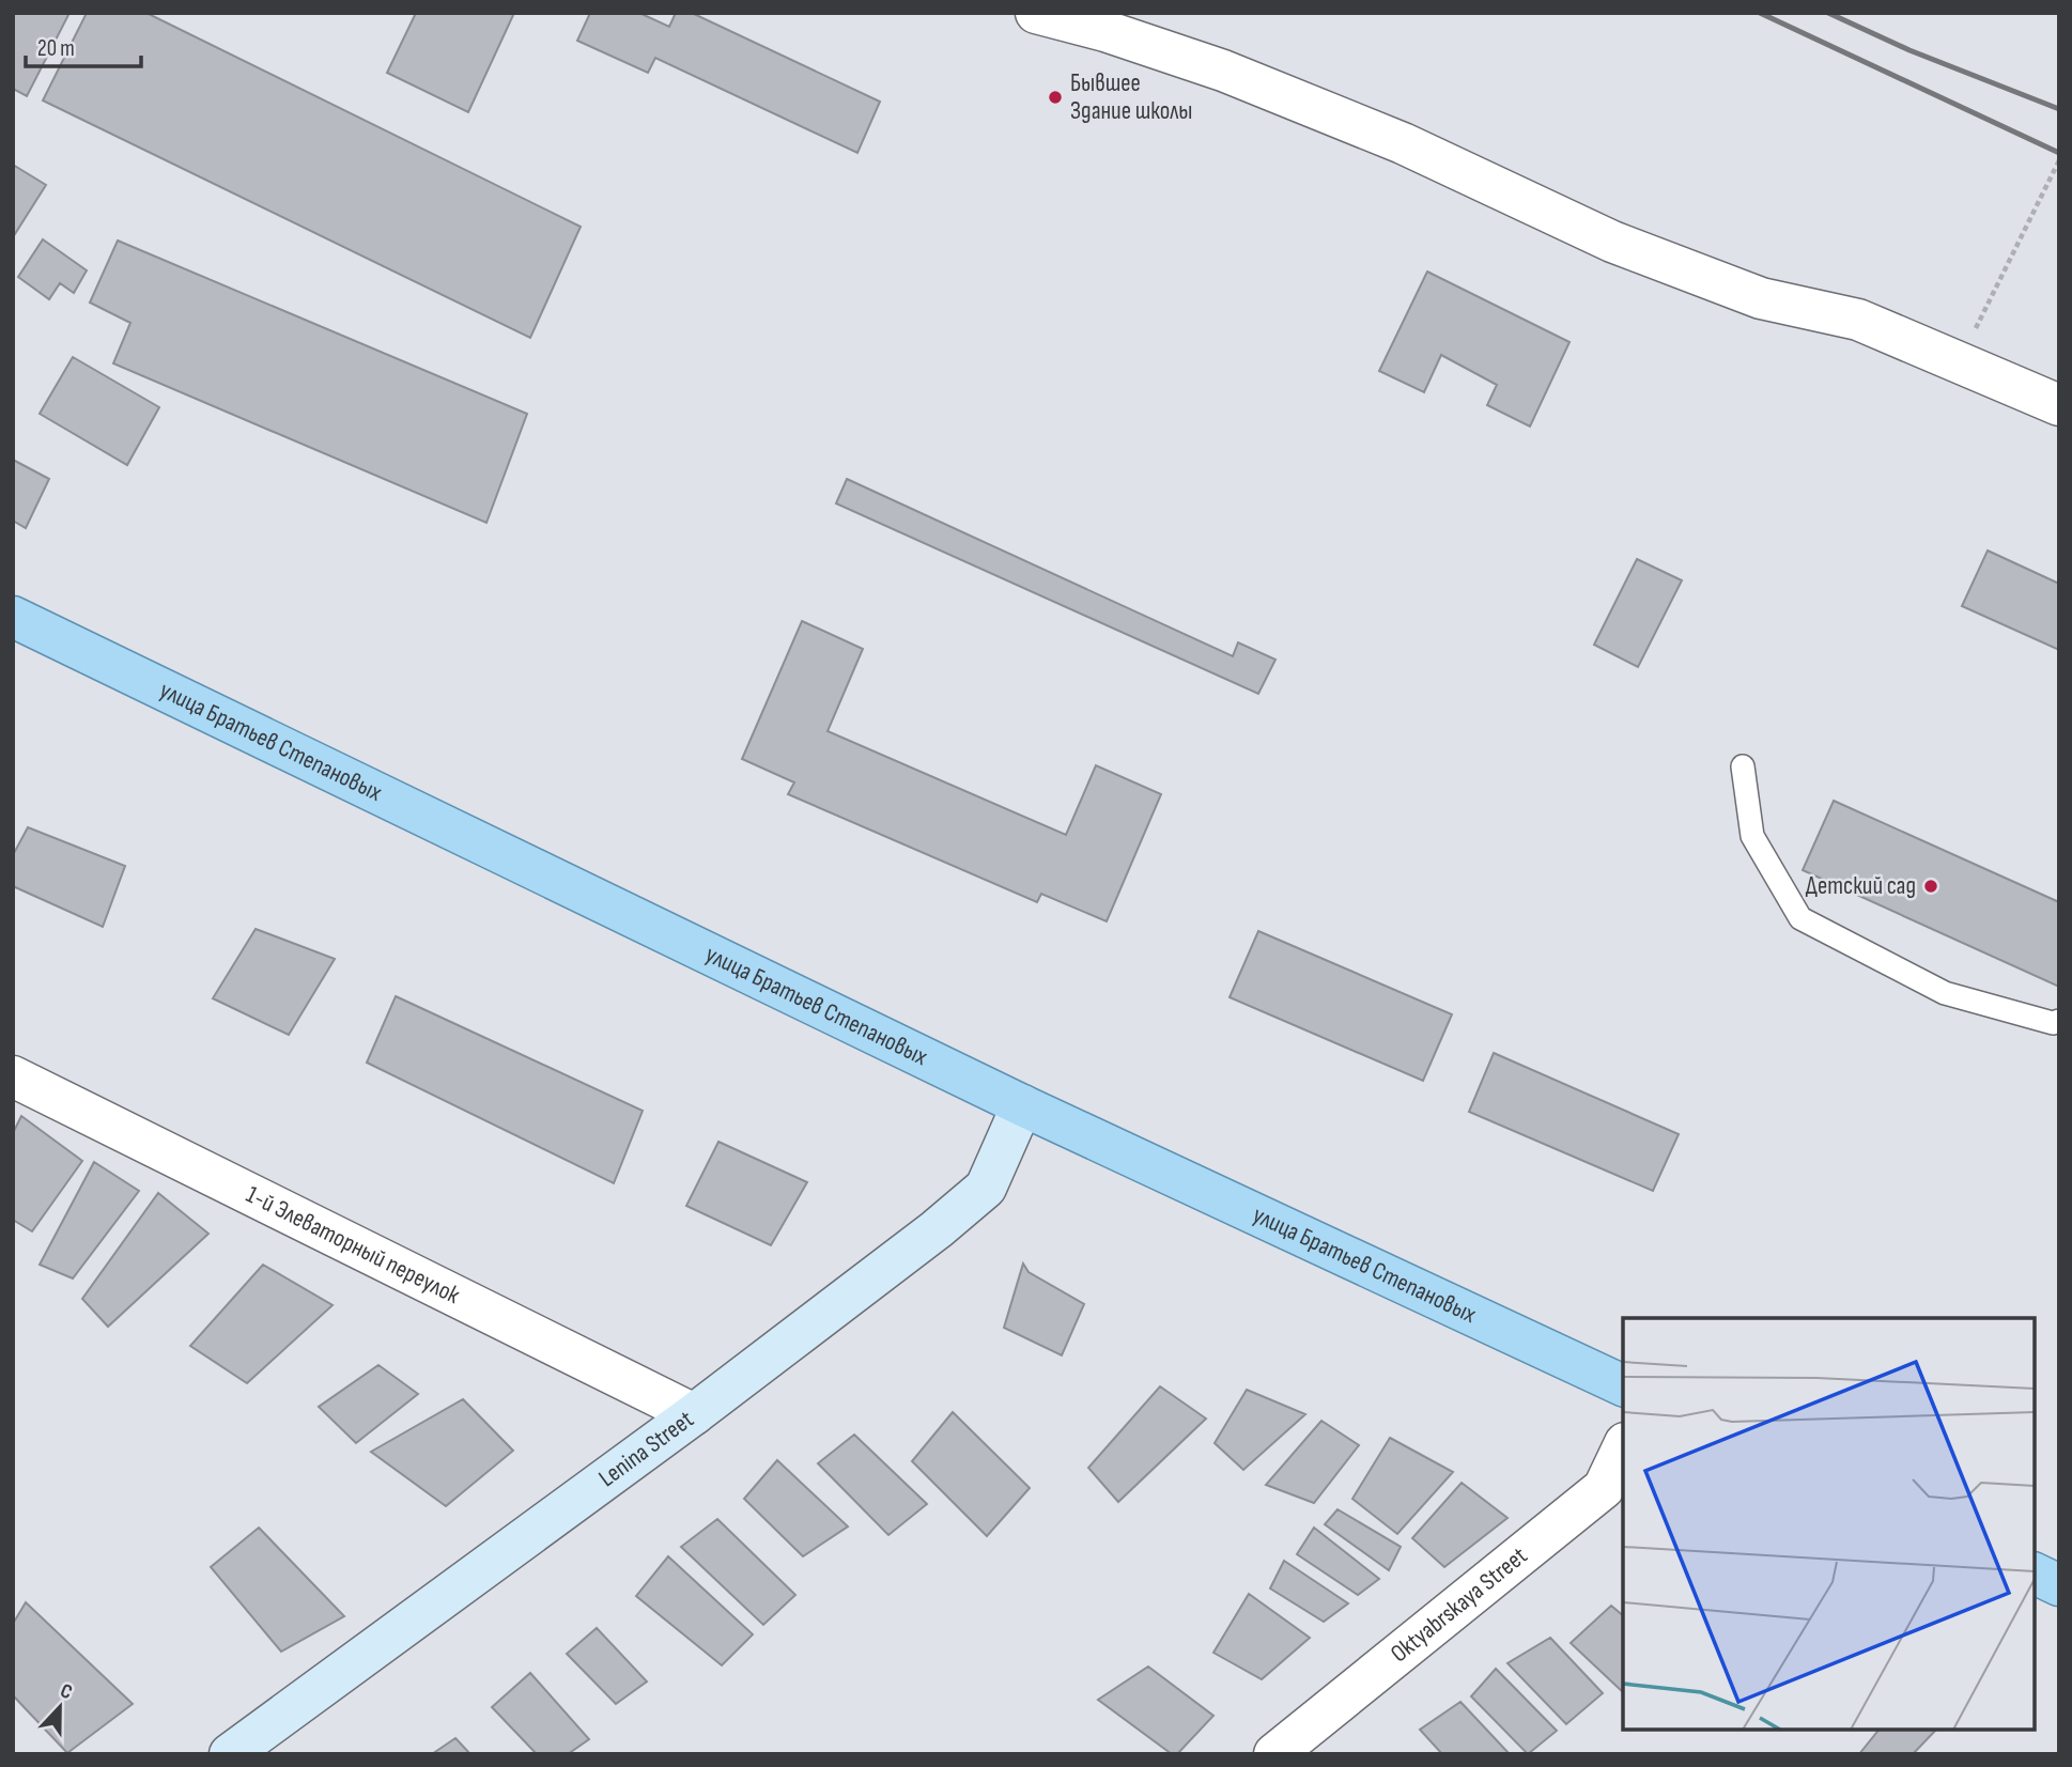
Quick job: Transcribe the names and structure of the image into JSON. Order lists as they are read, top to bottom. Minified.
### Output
{"streets":{"main road":["улица Братьев Степановых","Lenina Street"],"street":["1-й Элеваторный переулок","Oktyabrskaya Street"]},"crossings":[["улица Братьев Степановых","Lenina Street"],["1-й Элеваторный переулок","Lenina Street"]],"places":["Бывшее Здание школы","Детский сад"],"scale_bar":"20 m","north":"top"}
